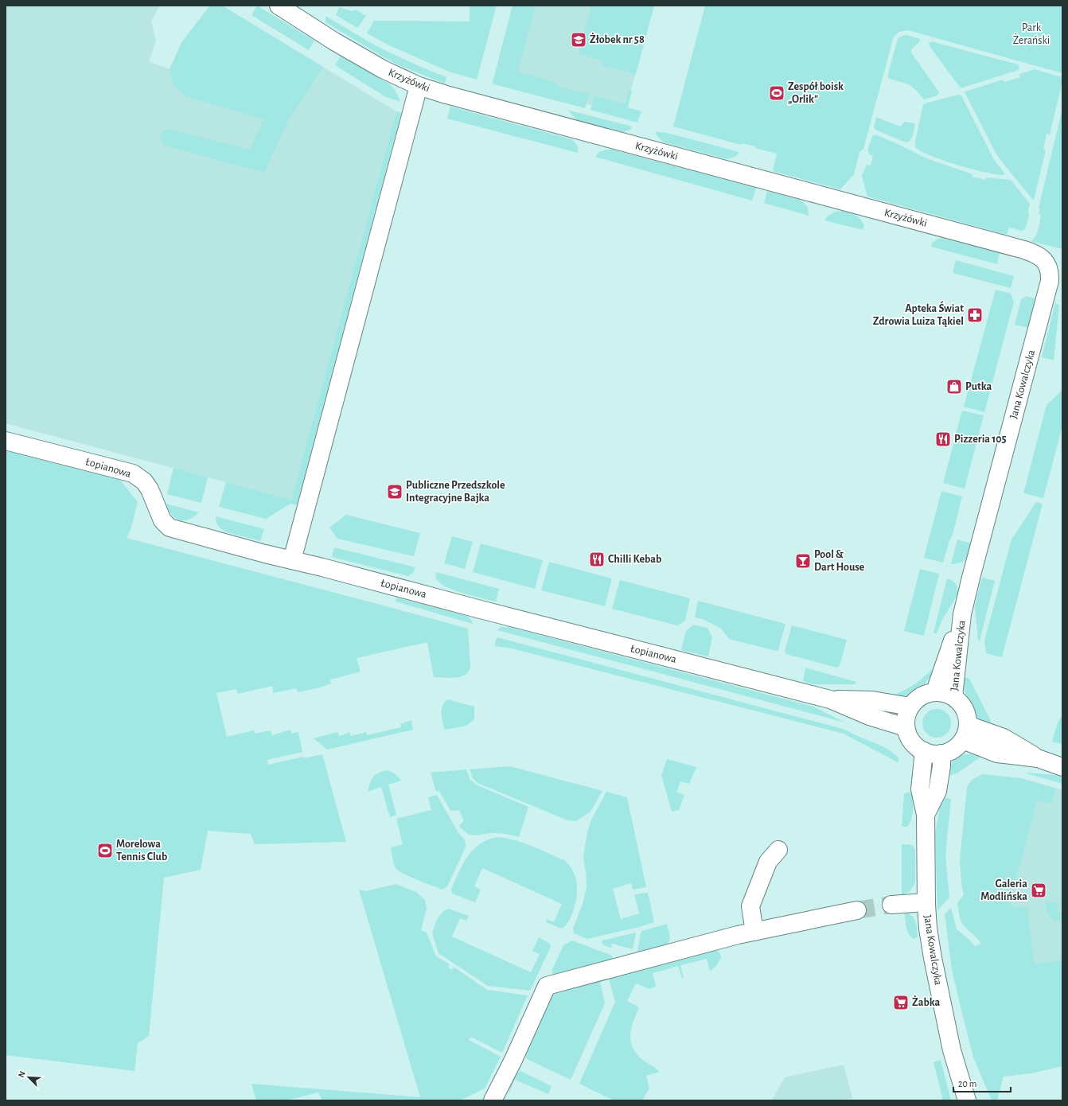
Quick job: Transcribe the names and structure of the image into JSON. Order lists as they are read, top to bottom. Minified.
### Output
{"streets":{"street":["Krzyżówki","Jana Kowalczyka","Łopianowa"]},"crossings":[["Krzyżówki","Jana Kowalczyka"],["Jana Kowalczyka","Łopianowa"]],"parks":["Park Żerański"],"places":{"school or university":["Żłobek nr 58","Publiczne Przedszkole Integracyjne Bajka"],"sports":["Zespół boisk „Orlik”","Morelowa Tennis Club"],"pharmacy":["Apteka Świat Zdrowia Luiza Tąkiel"],"shop":["Putka"],"restaurant":["Pizzeria 105","Chilli Kebab"],"bar":["Pool & Dart House"],"supermarket":["Galeria Modlińska","Żabka"]},"scale_bar":"20 m","north":"top left"}
